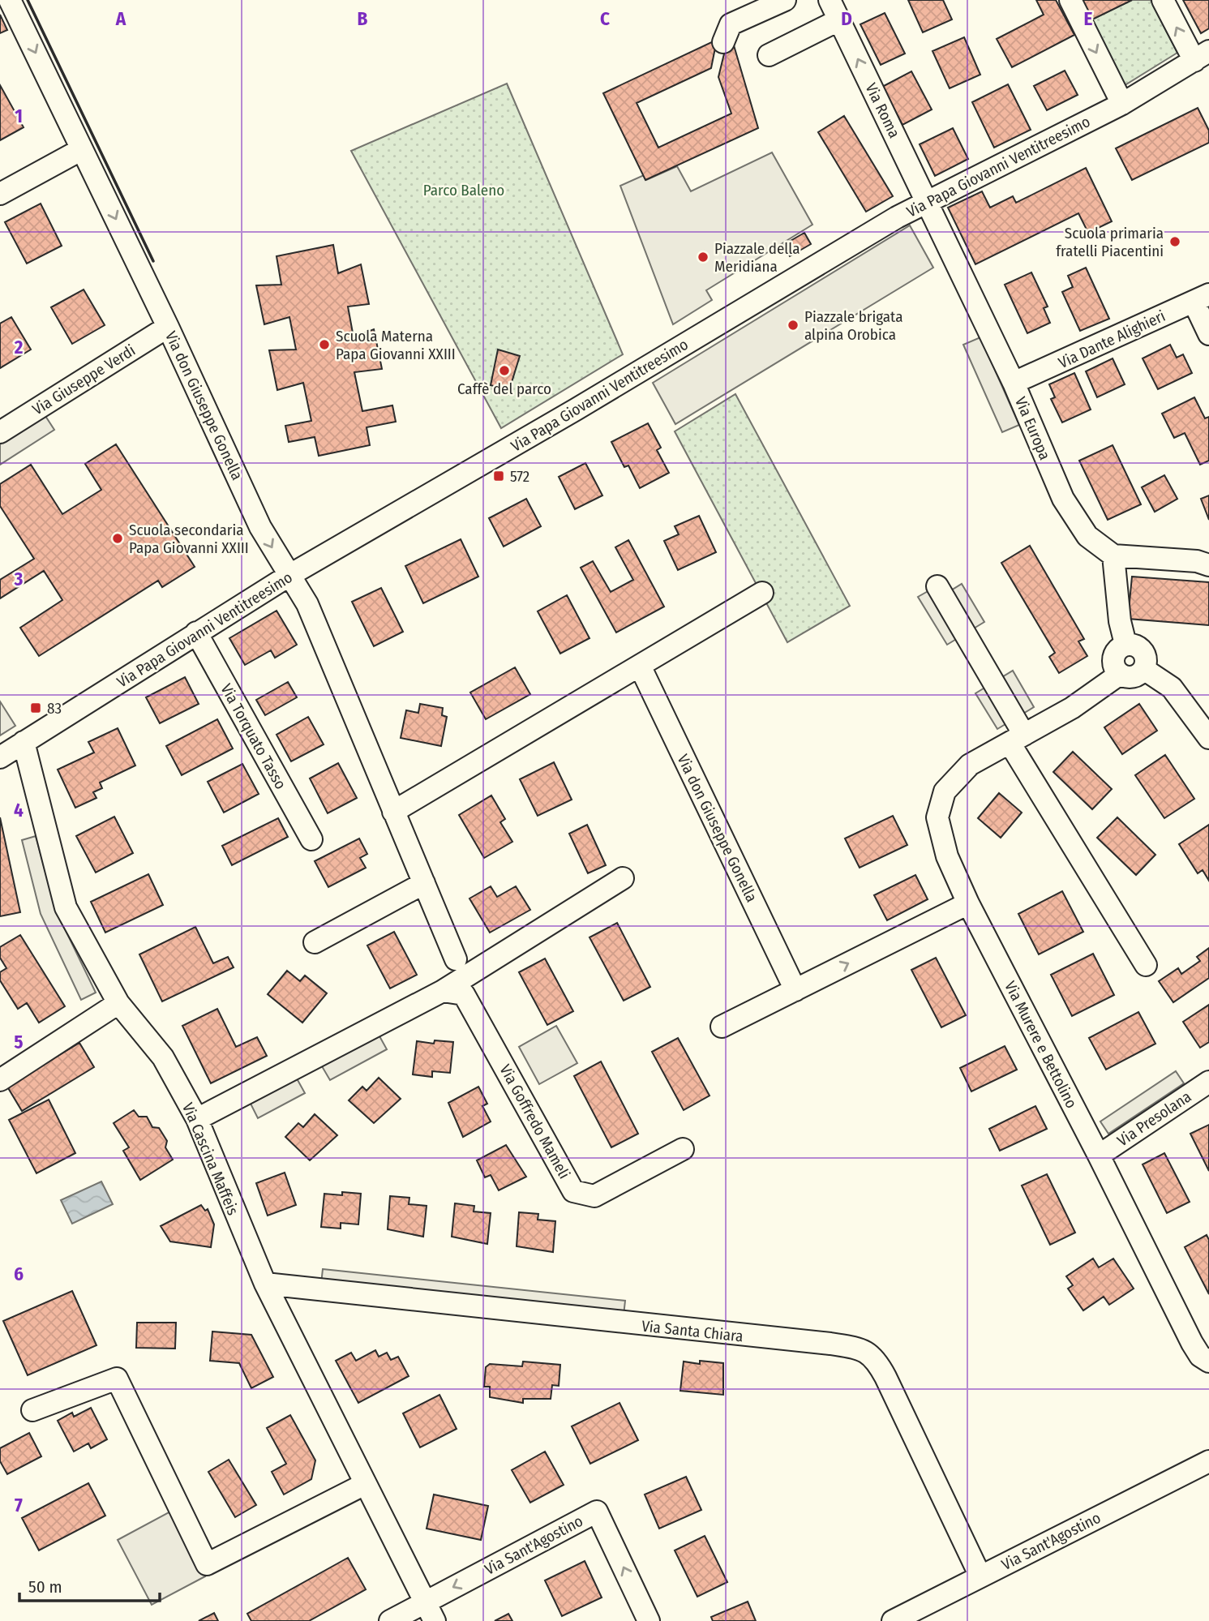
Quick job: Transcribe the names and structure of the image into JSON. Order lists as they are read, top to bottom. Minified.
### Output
{"streets":{"street":["Via Roma","Via Papa Giovanni Ventitreesimo","Via Dante Alighieri","Via Giuseppe Verdi","Via don Giuseppe Gonella","Via Europa","Via Torquato Tasso","Via Murere e Bettolino","Via Presolana","Via Goffredo Mameli","Via Cascina Maffeis","Via Santa Chiara","Via Sant'Agostino"]},"crossings":[["Via Roma","Via Papa Giovanni Ventitreesimo"],["Via Roma","Via Europa"],["Via Papa Giovanni Ventitreesimo","Via don Giuseppe Gonella"],["Via Papa Giovanni Ventitreesimo","Via Europa"],["Via Papa Giovanni Ventitreesimo","Via Torquato Tasso"],["Via Papa Giovanni Ventitreesimo","Via Cascina Maffeis"],["Via Dante Alighieri","Via Europa"],["Via Giuseppe Verdi","Via don Giuseppe Gonella"],["Via Murere e Bettolino","Via Presolana"],["Via Cascina Maffeis","Via Santa Chiara"],["Via Cascina Maffeis","Via Sant'Agostino"],["Via Santa Chiara","Via Sant'Agostino"]],"one_way":["Via Roma","Via don Giuseppe Gonella"],"parks":["Parco Baleno"],"places":{"other":["Scuola primaria fratelli Piacentini","Piazzale della Meridiana","Piazzale brigata alpina Orobica","Scuola Materna Papa Giovanni XXIII","Caffè del parco","Scuola secondaria Papa Giovanni XXIII"],"transit":["572","83"]},"scale_bar":"50 m","grid":{"columns":["A","B","C","D","E"],"rows":["1","2","3","4","5","6","7"]}}
